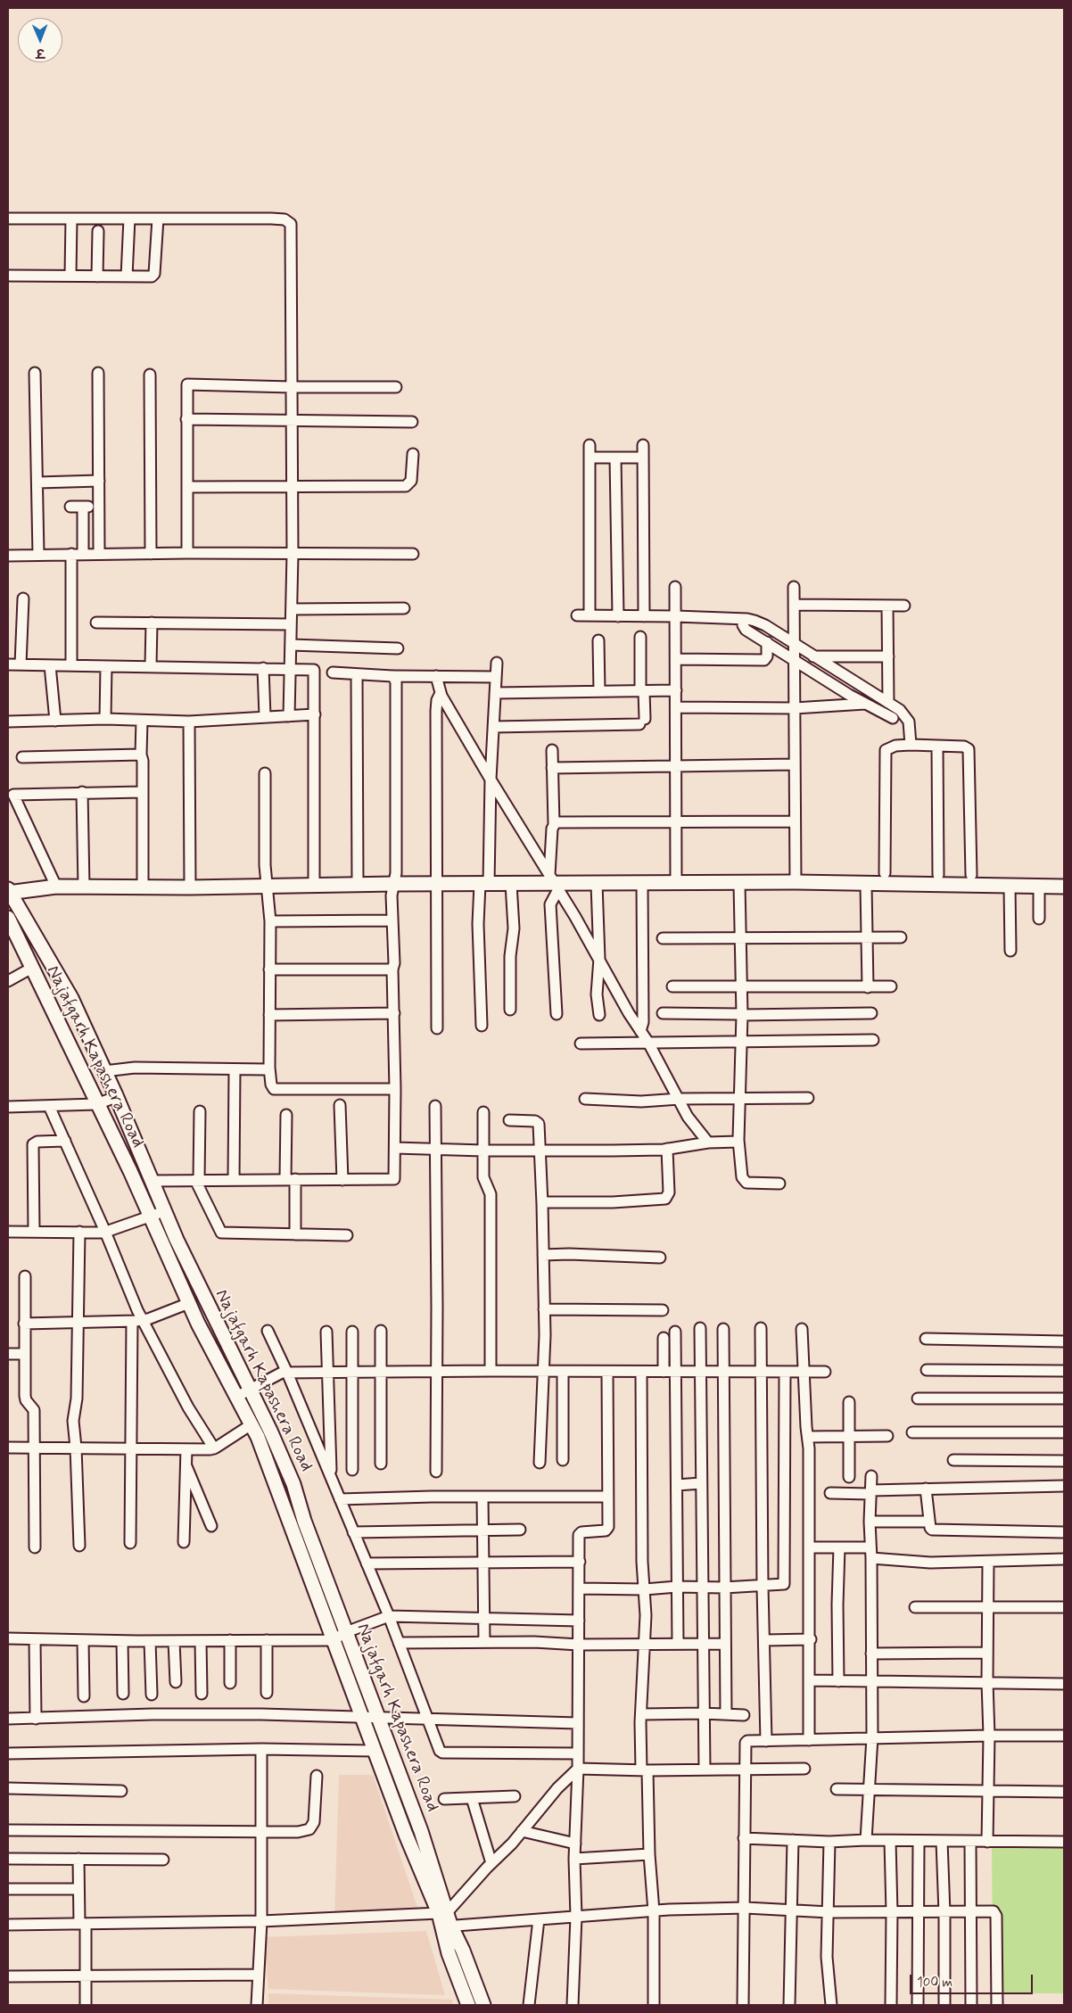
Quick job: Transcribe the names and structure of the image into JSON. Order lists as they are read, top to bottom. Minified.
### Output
{"streets":{"main road":["Najafgarh Kapashera Road"]},"scale_bar":"100 m","north":"bottom"}
